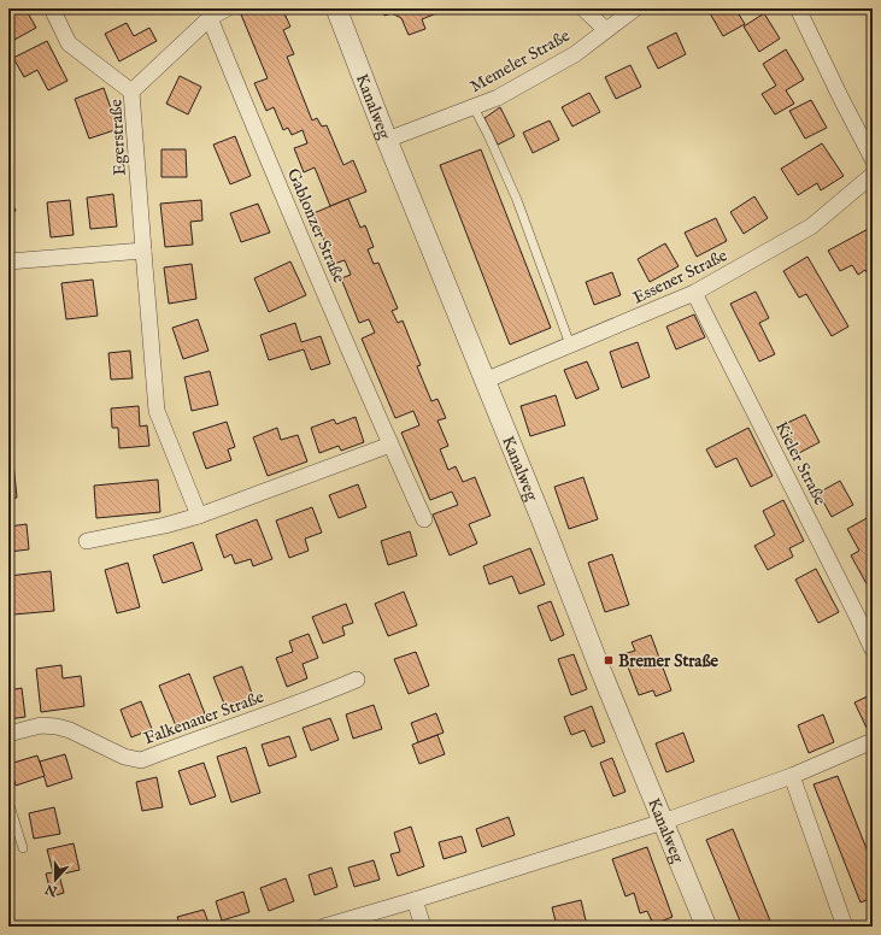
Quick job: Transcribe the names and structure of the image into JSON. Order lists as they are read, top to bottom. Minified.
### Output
{"streets":{"street":["Memeler Straße","Kanalweg","Egerstraße","Gablonzer Straße","Essener Straße","Kieler Straße","Falkenauer Straße"]},"crossings":[["Memeler Straße","Kanalweg"],["Kanalweg","Essener Straße"],["Egerstraße","Gablonzer Straße"],["Essener Straße","Kieler Straße"]],"places":{"transit":["Bremer Straße"]},"north":"bottom"}
